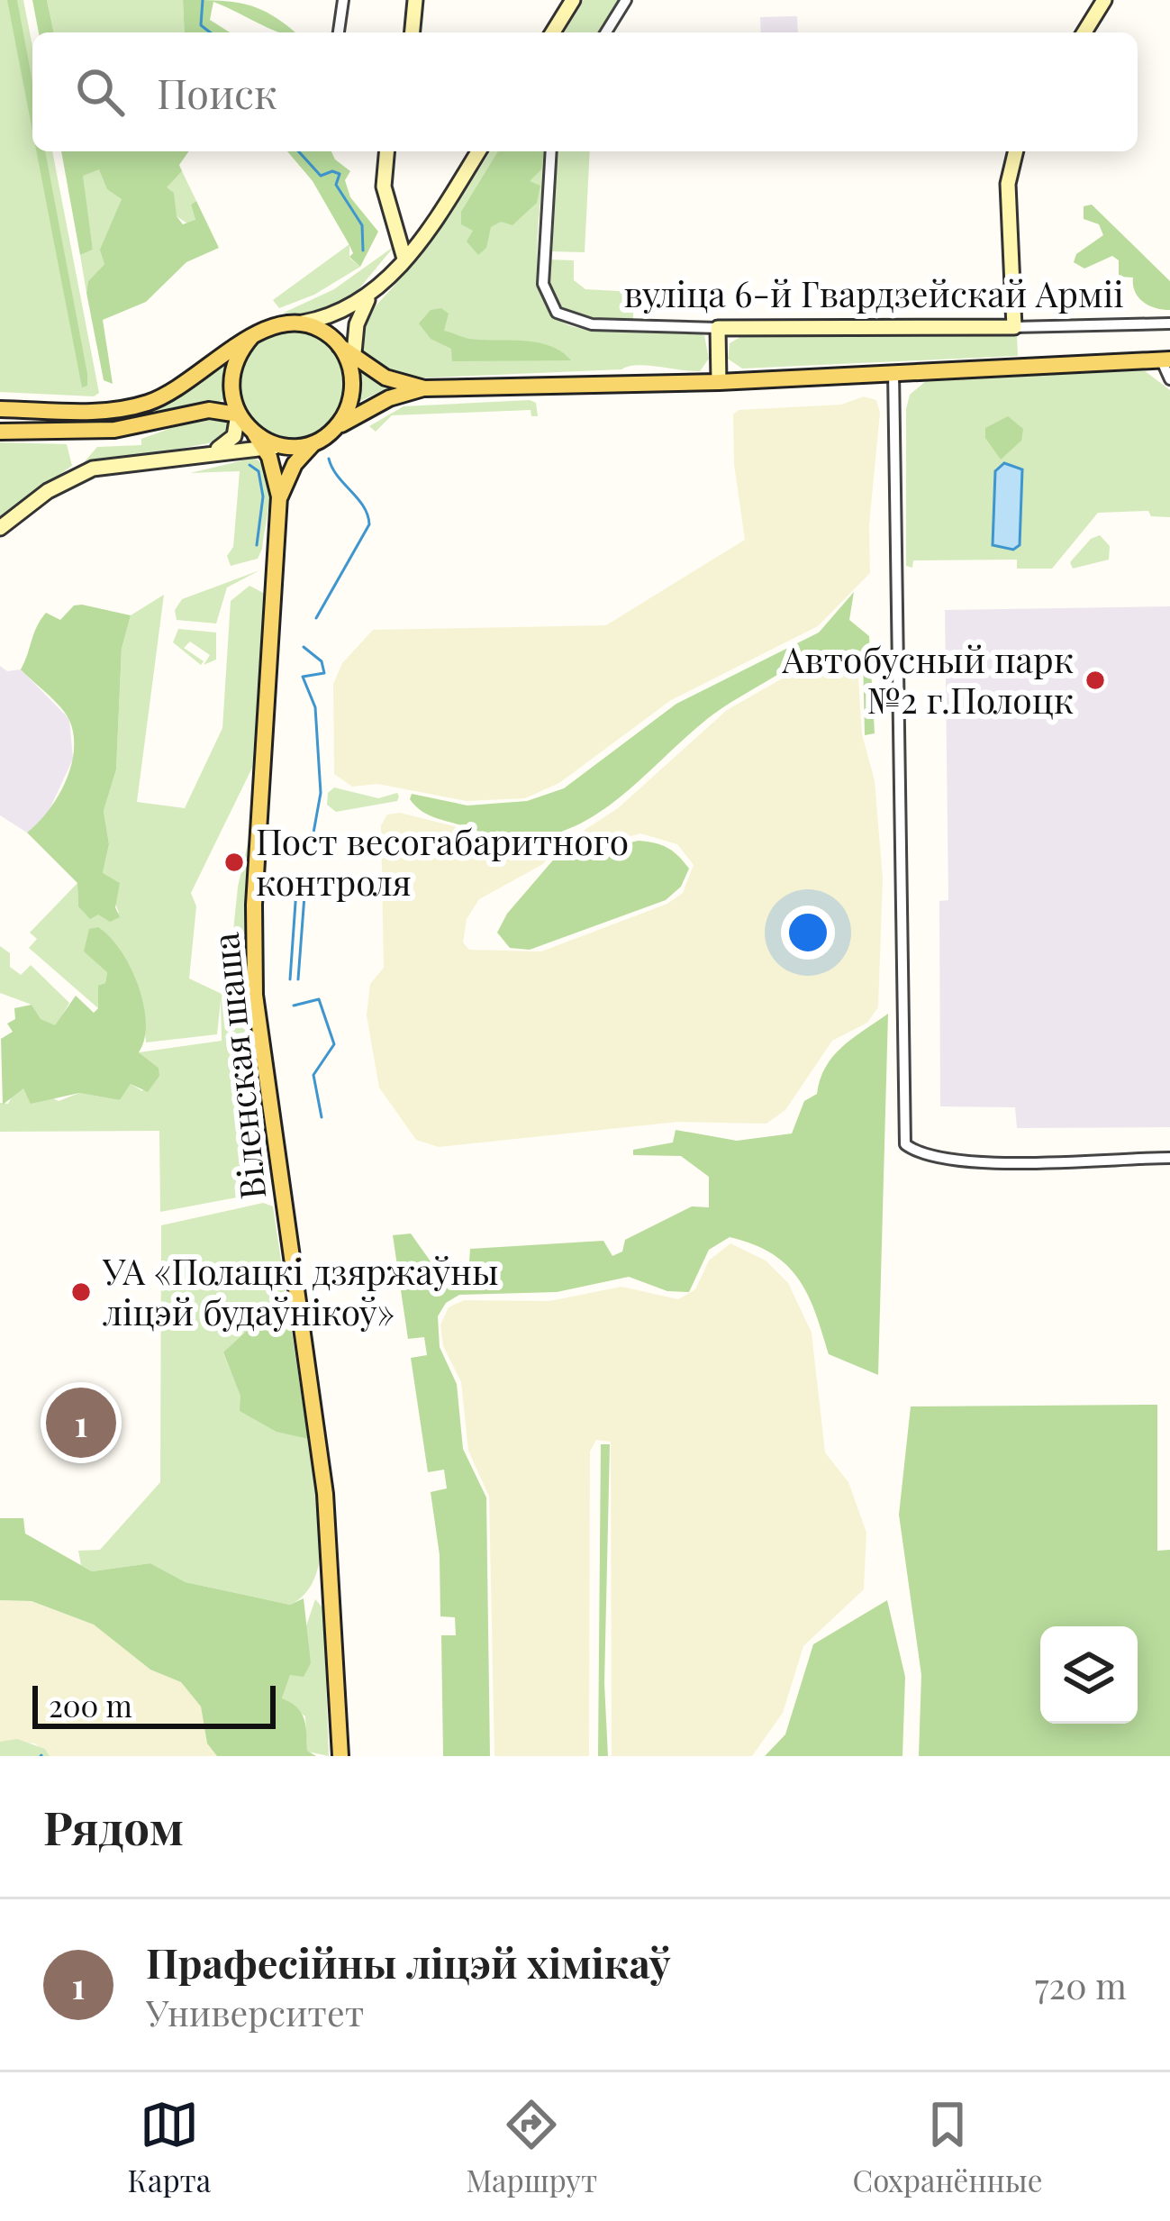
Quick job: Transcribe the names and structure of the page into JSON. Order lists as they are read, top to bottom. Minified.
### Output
{"streets":{"main road":["Віленская шаша"],"street":["вуліца 6-й Гвардзейскай Арміі"]},"places":["Автобусный парк №2 г.Полоцк","Пост весогабаритного контроля","УА «Полацкі дзяржаўны ліцэй будаўнікоў»"],"scale_bar":"200 m","page":{"search":"Поиск","pins":"1","scale":"200 m","heading":"Рядом","list":[{"mark":"1","name":"Прафесійны ліцэй хімікаў","note":"Университет","value":"720 m"}],"nav":["Карта","Маршрут","Сохранённые"]}}
